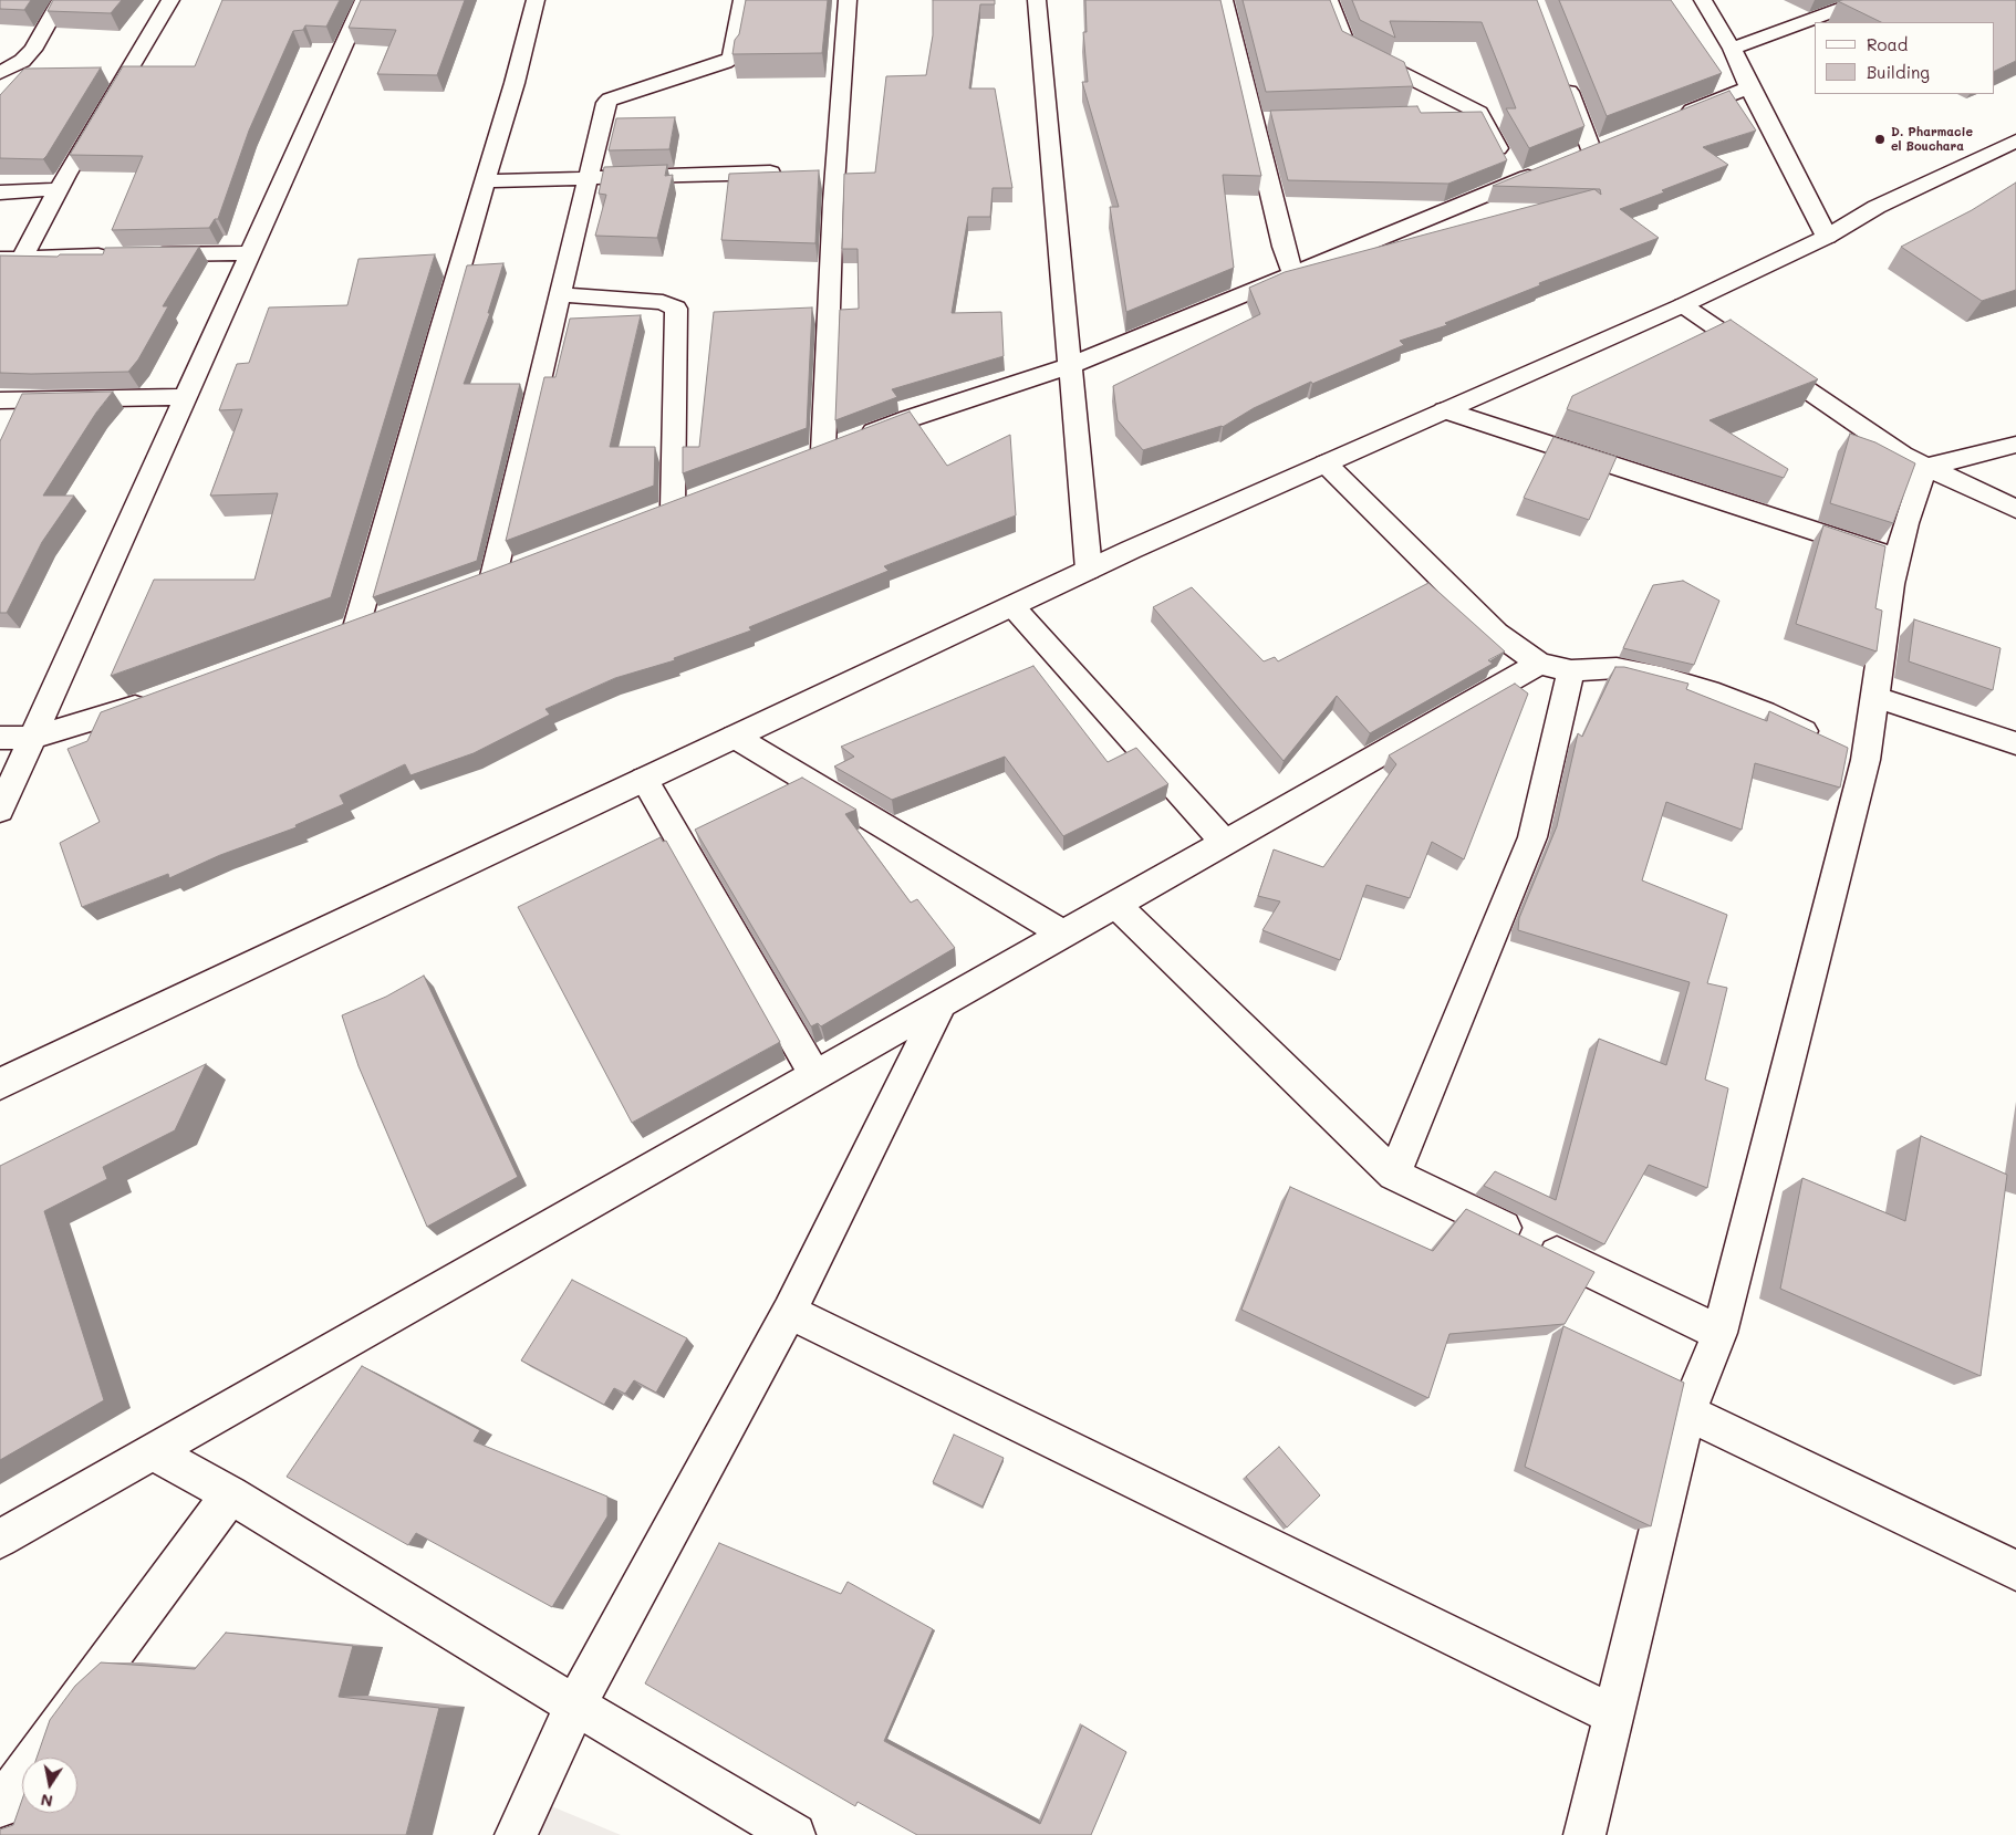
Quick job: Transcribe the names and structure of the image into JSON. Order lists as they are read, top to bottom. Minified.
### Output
{"places":["D. Pharmacie el Bouchara"],"legend":["Road","Building"],"north":"bottom"}
